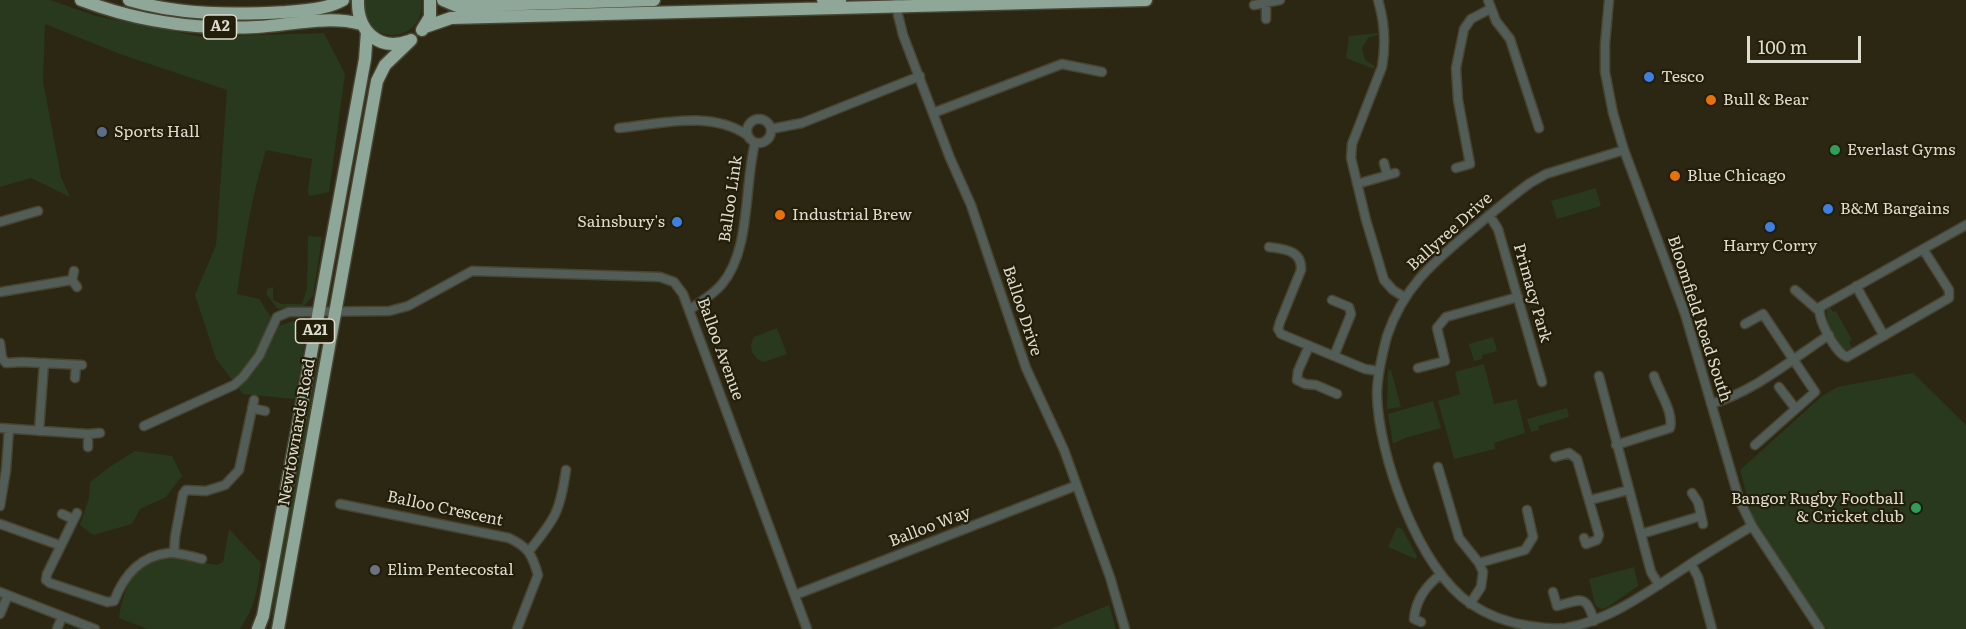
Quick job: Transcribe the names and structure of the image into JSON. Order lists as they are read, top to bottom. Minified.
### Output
{"streets":{"highway":["A2","A21","Newtownards Road"],"street":["Balloo Link","Ballyree Drive","Primacy Park","Balloo Drive","Bloomfield Road South","Balloo Avenue","Balloo Crescent","Balloo Way"]},"crossings":[["A2","Newtownards Road"],["Balloo Link","Balloo Avenue"],["Ballyree Drive","Primacy Park"],["Ballyree Drive","Bloomfield Road South"],["Balloo Drive","Balloo Way"],["Balloo Avenue","Newtownards Road"],["Balloo Avenue","Balloo Way"]],"places":["Tesco","Bull & Bear","Sports Hall","Everlast Gyms","Blue Chicago","B&M Bargains","Industrial Brew","Sainsbury's","Harry Corry","Bangor Rugby Football & Cricket club","Elim Pentecostal"],"scale_bar":"100 m"}
